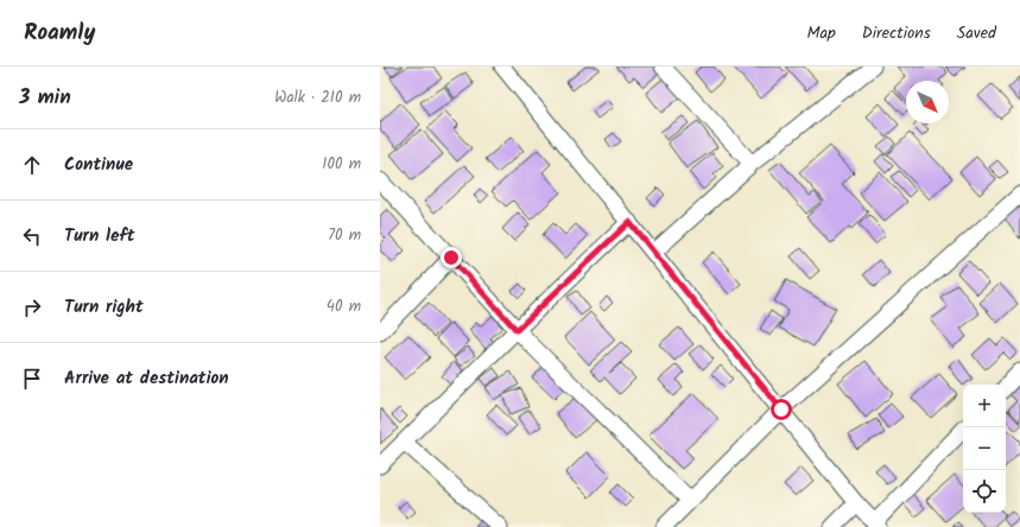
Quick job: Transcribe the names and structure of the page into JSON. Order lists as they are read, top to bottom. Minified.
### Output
{"north":"bottom right","page":{"header":"Roamly","nav":["Map","Directions","Saved"],"heading":["3 min","Walk · 210 m"],"list":[["Continue","100 m"],["Turn left","70 m"],["Turn right","40 m"],"Arrive at destination"],"map_buttons":["+","−"]}}
